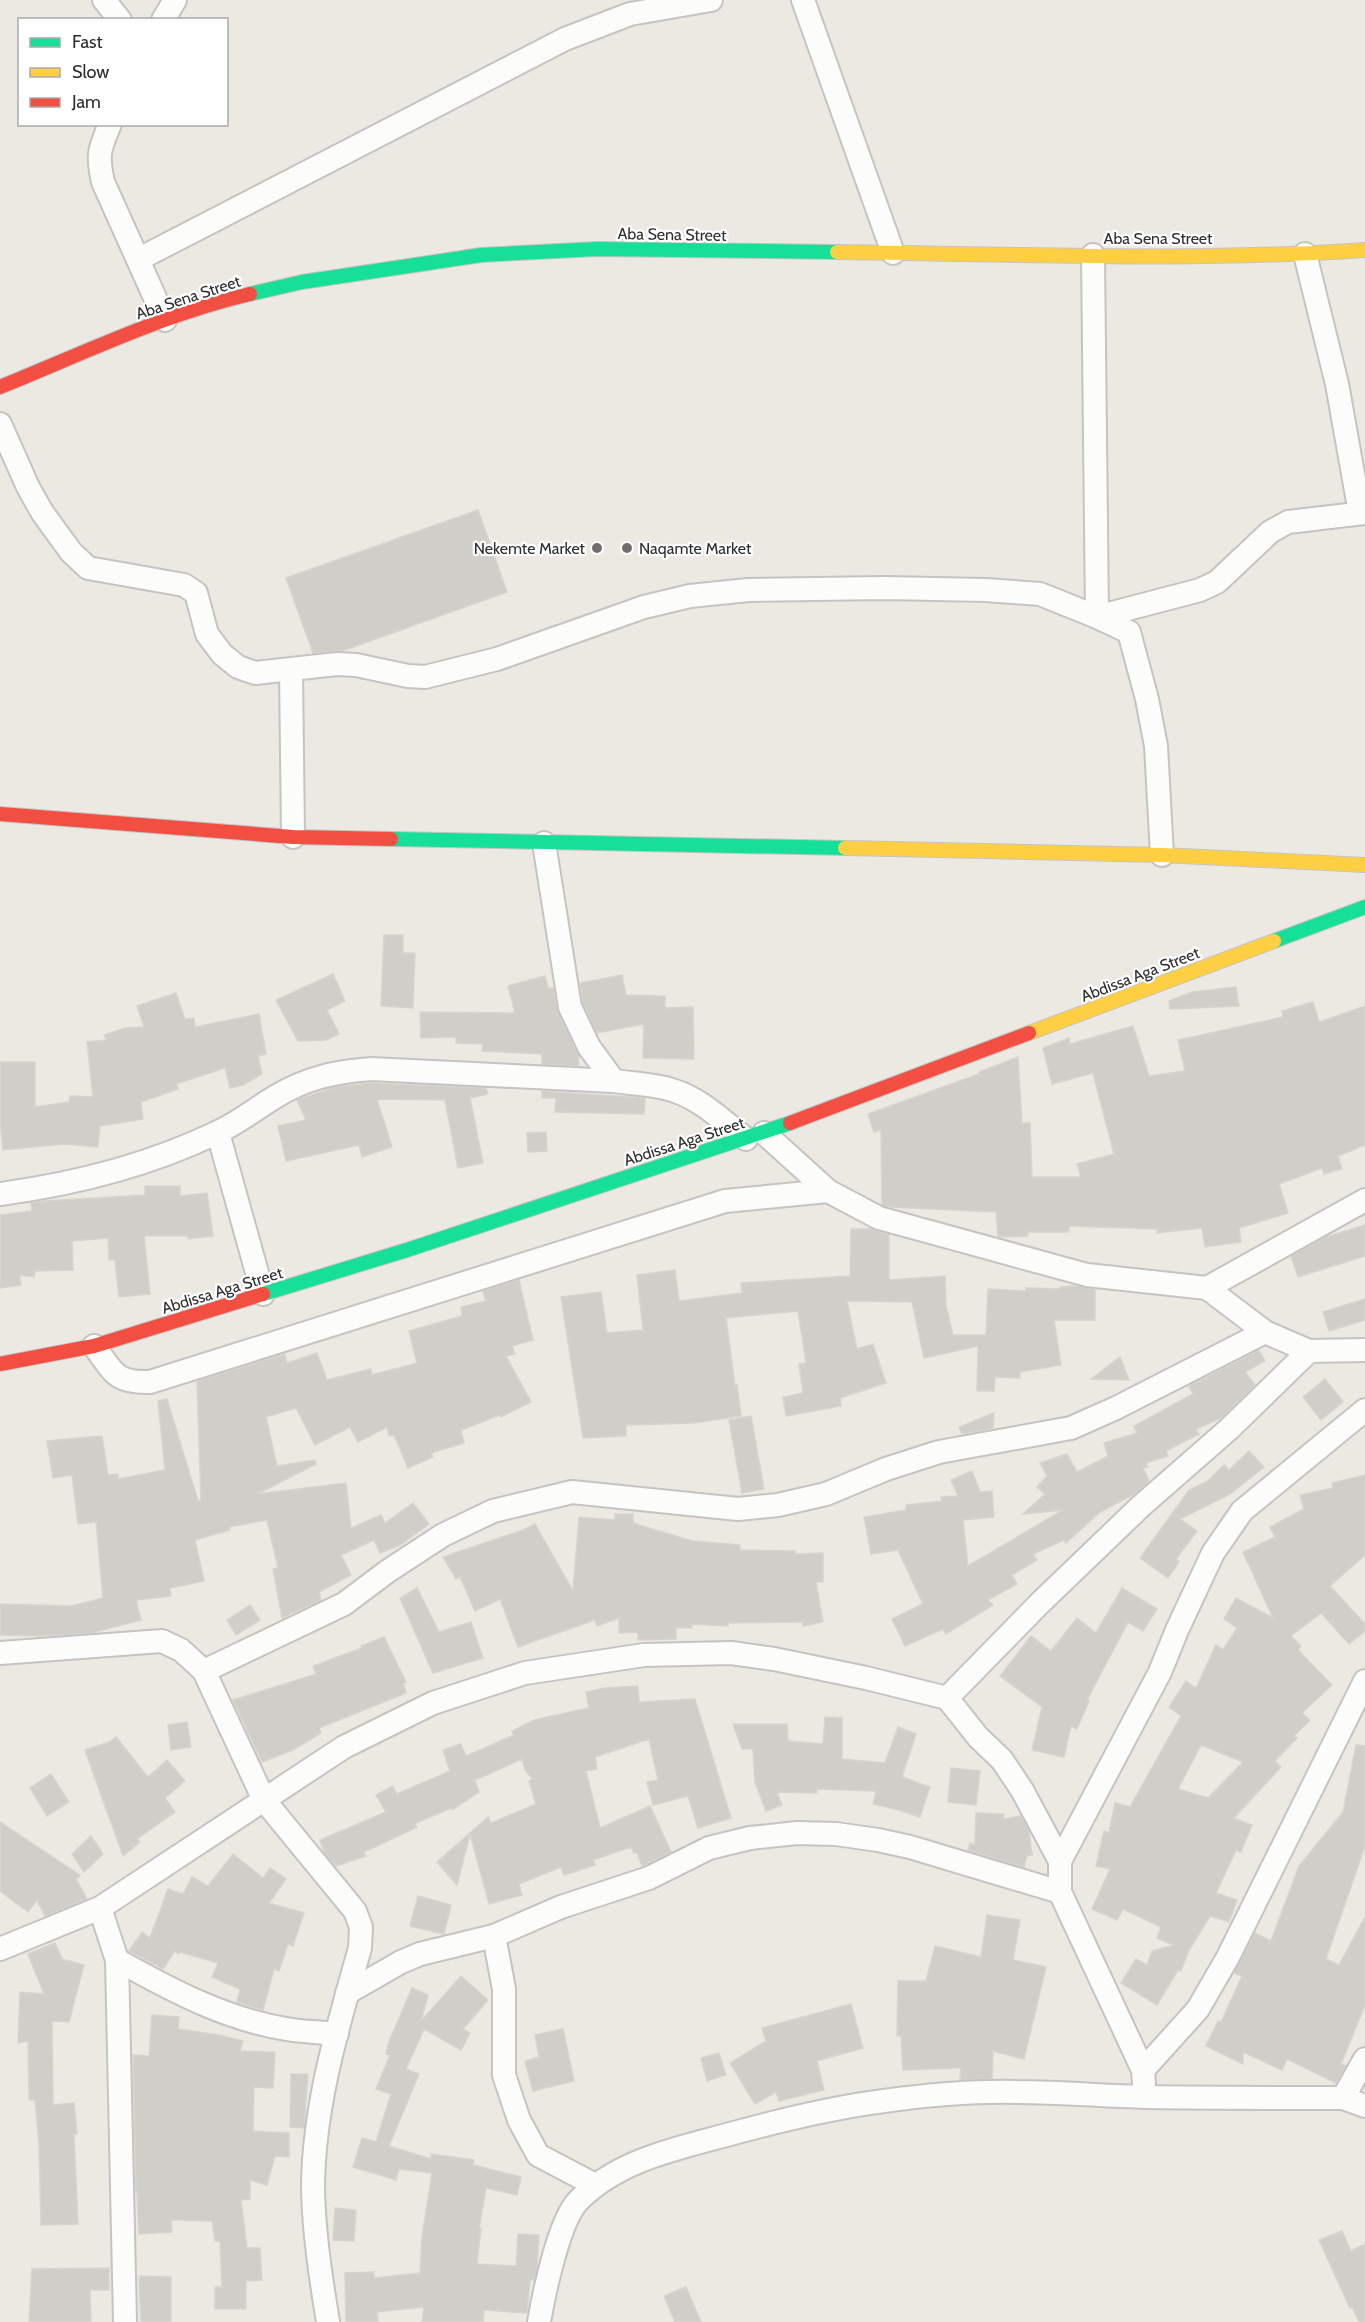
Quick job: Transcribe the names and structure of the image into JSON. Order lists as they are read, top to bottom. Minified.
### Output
{"streets":{"main road":["Aba Sena Street","Abdissa Aga Street"]},"places":["Nekemte Market","Naqamte Market"],"legend":["Fast","Slow","Jam"]}
